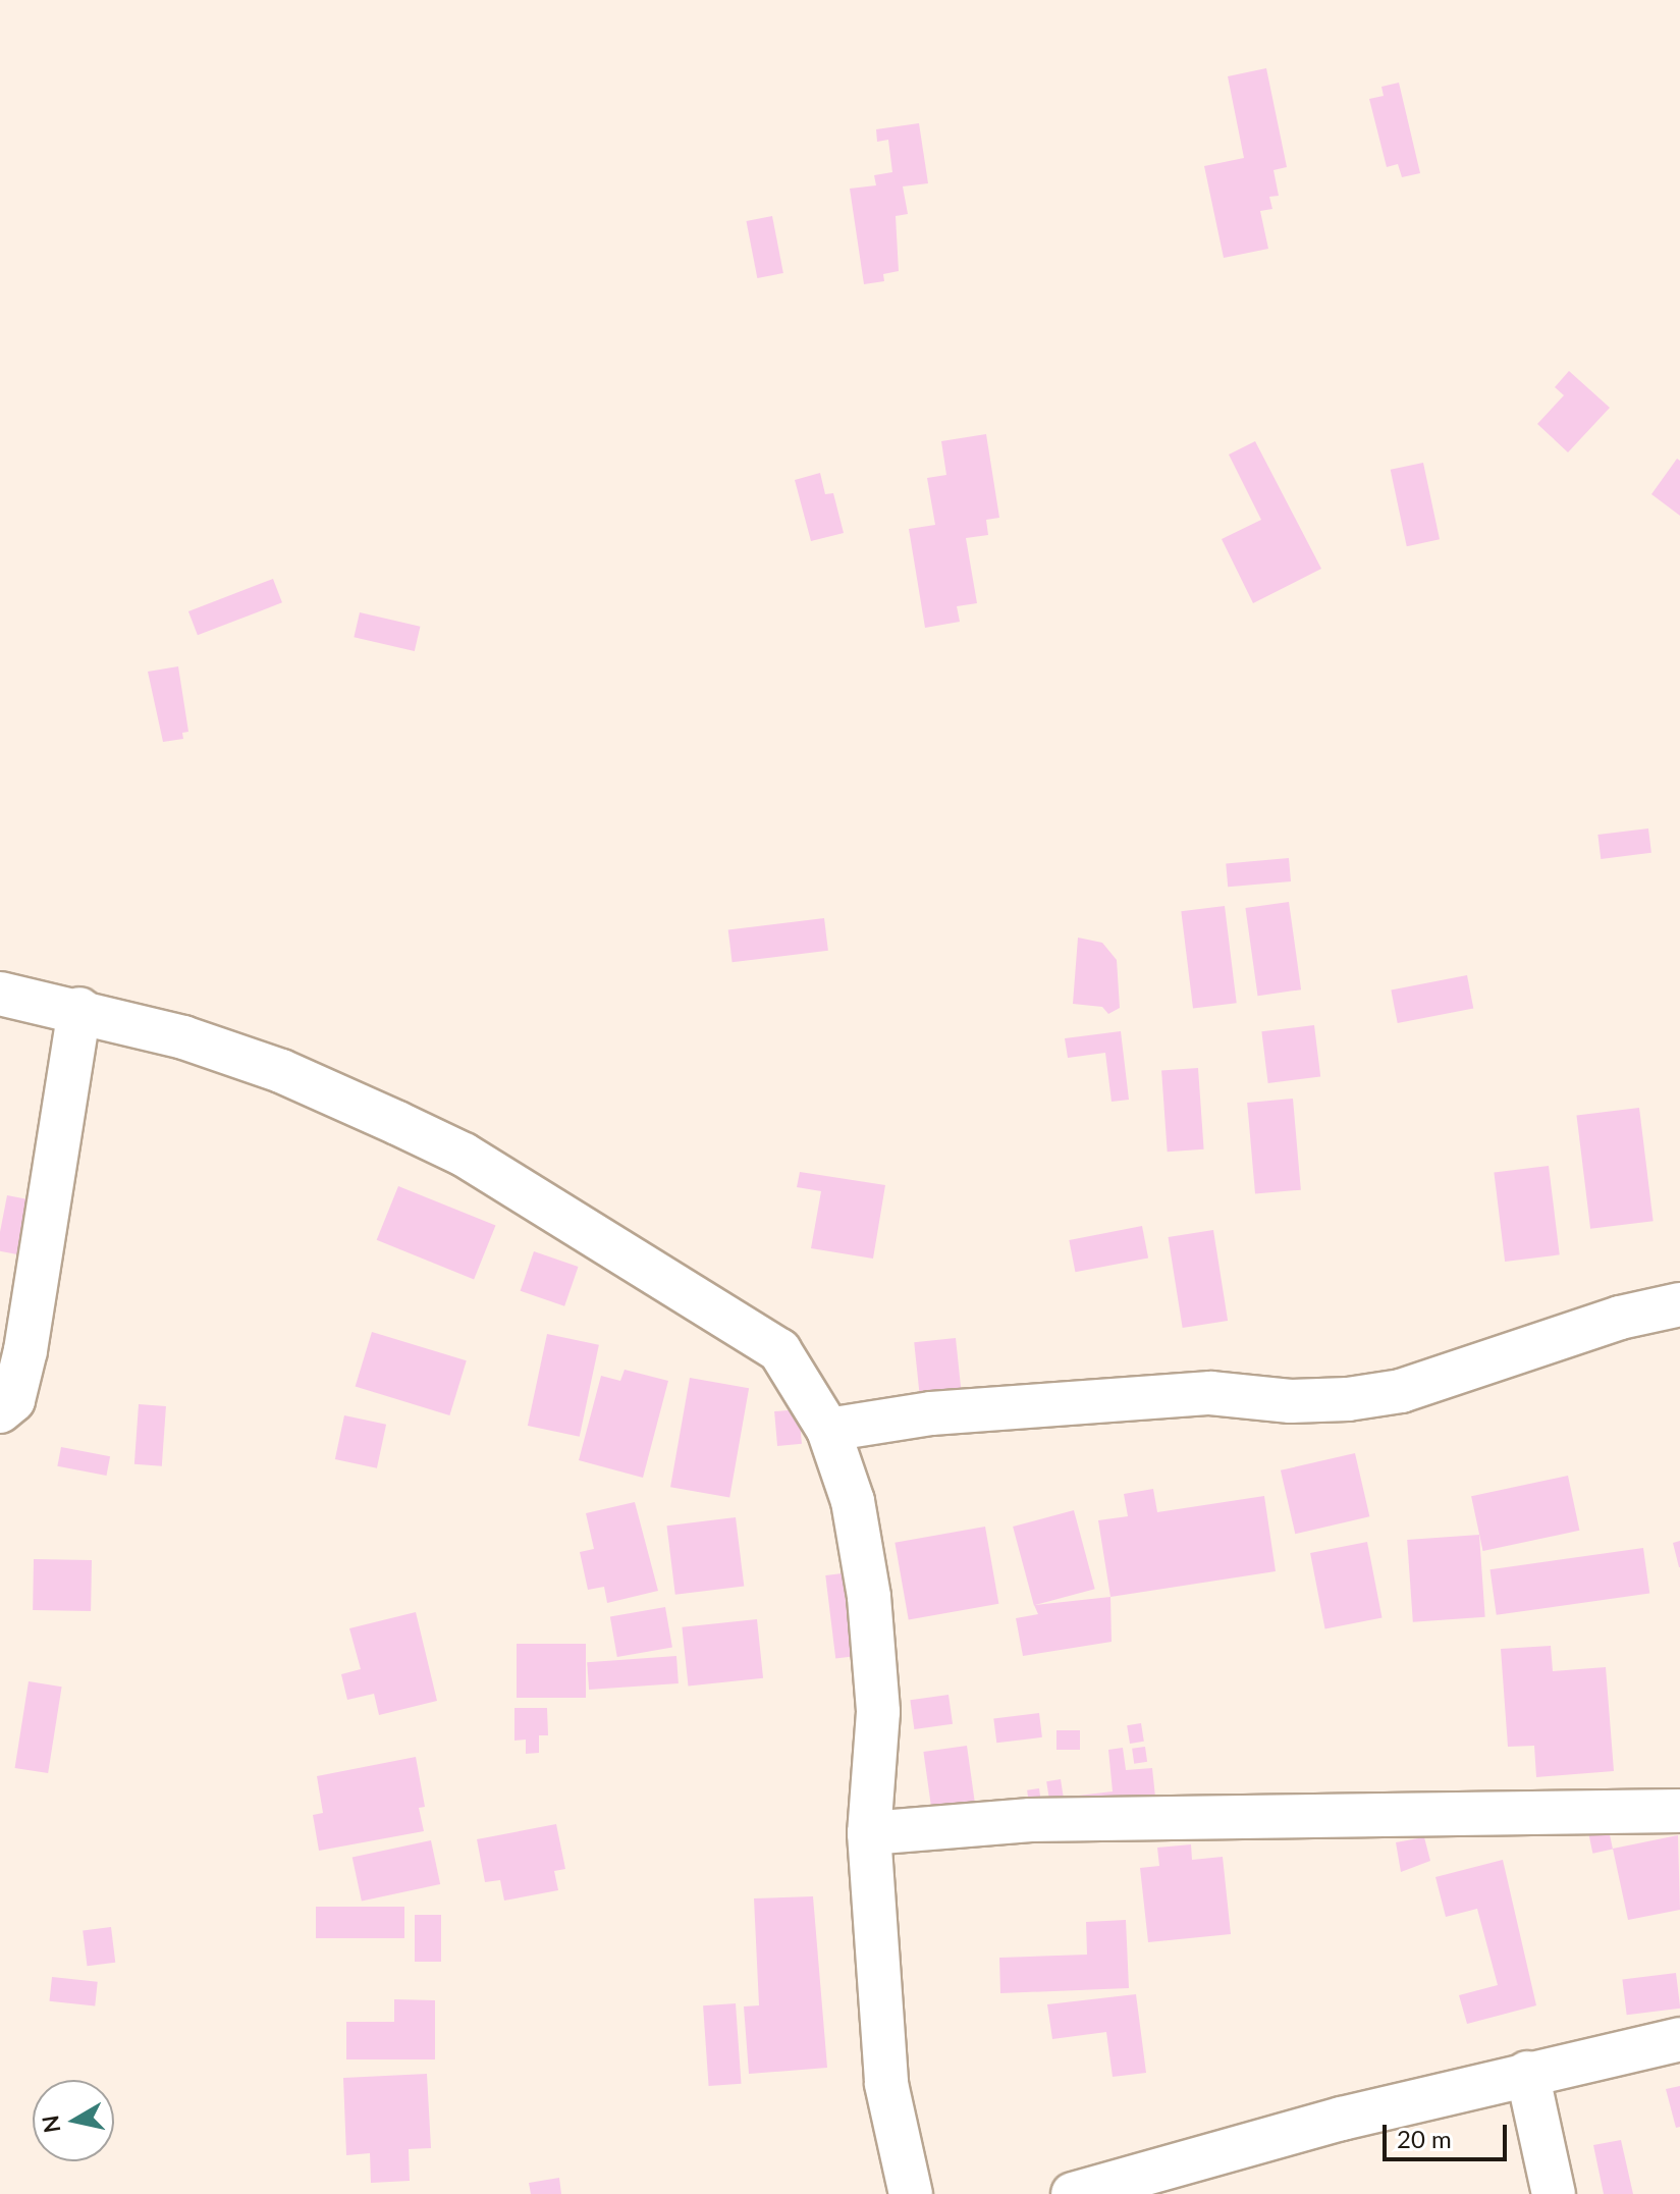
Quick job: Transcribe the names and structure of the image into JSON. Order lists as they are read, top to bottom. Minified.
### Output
{"scale_bar":"20 m","north":"left"}
